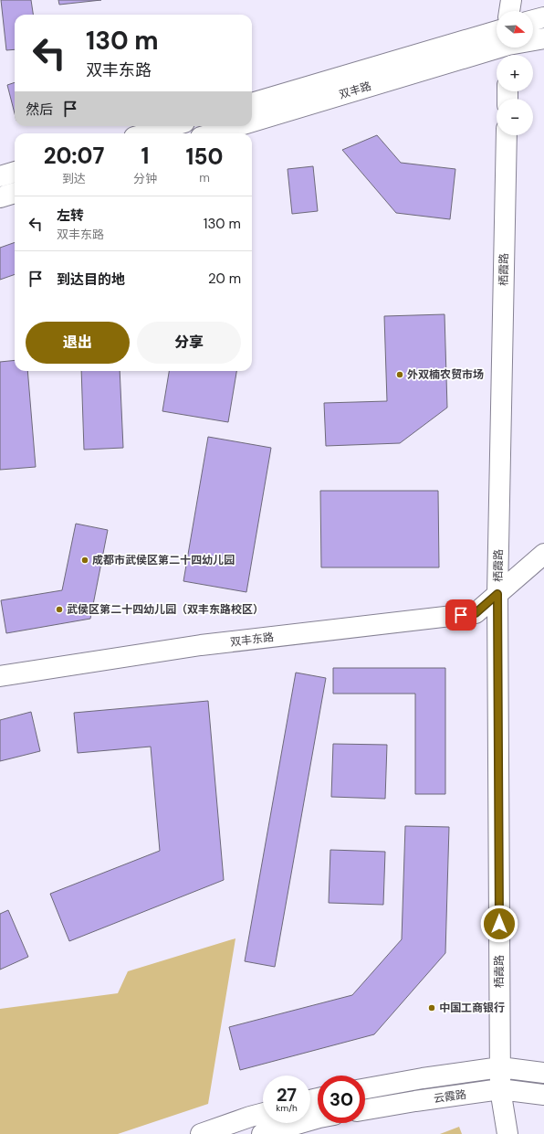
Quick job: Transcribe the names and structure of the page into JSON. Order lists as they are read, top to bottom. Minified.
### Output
{"streets":{"street":["双丰路","栖霞路","双丰东路","云霞路"]},"crossings":[["栖霞路","双丰东路"],["栖霞路","云霞路"]],"places":["外双楠农贸市场","成都市武侯区第二十四幼儿园","武侯区第二十四幼儿园（双丰东路校区）","中国工商银行"],"north":"right","page":{"map_buttons":["+","−"],"turn":["130 m","双丰东路"],"then":"然后","eta":["20:07","到达","1","分钟","150","m"],"list":[{"name":"左转","note":"双丰东路","value":"130 m"},{"name":"到达目的地","value":"20 m"}],"buttons":["退出","分享"],"speed":"27 km/h","limit":"30"}}
